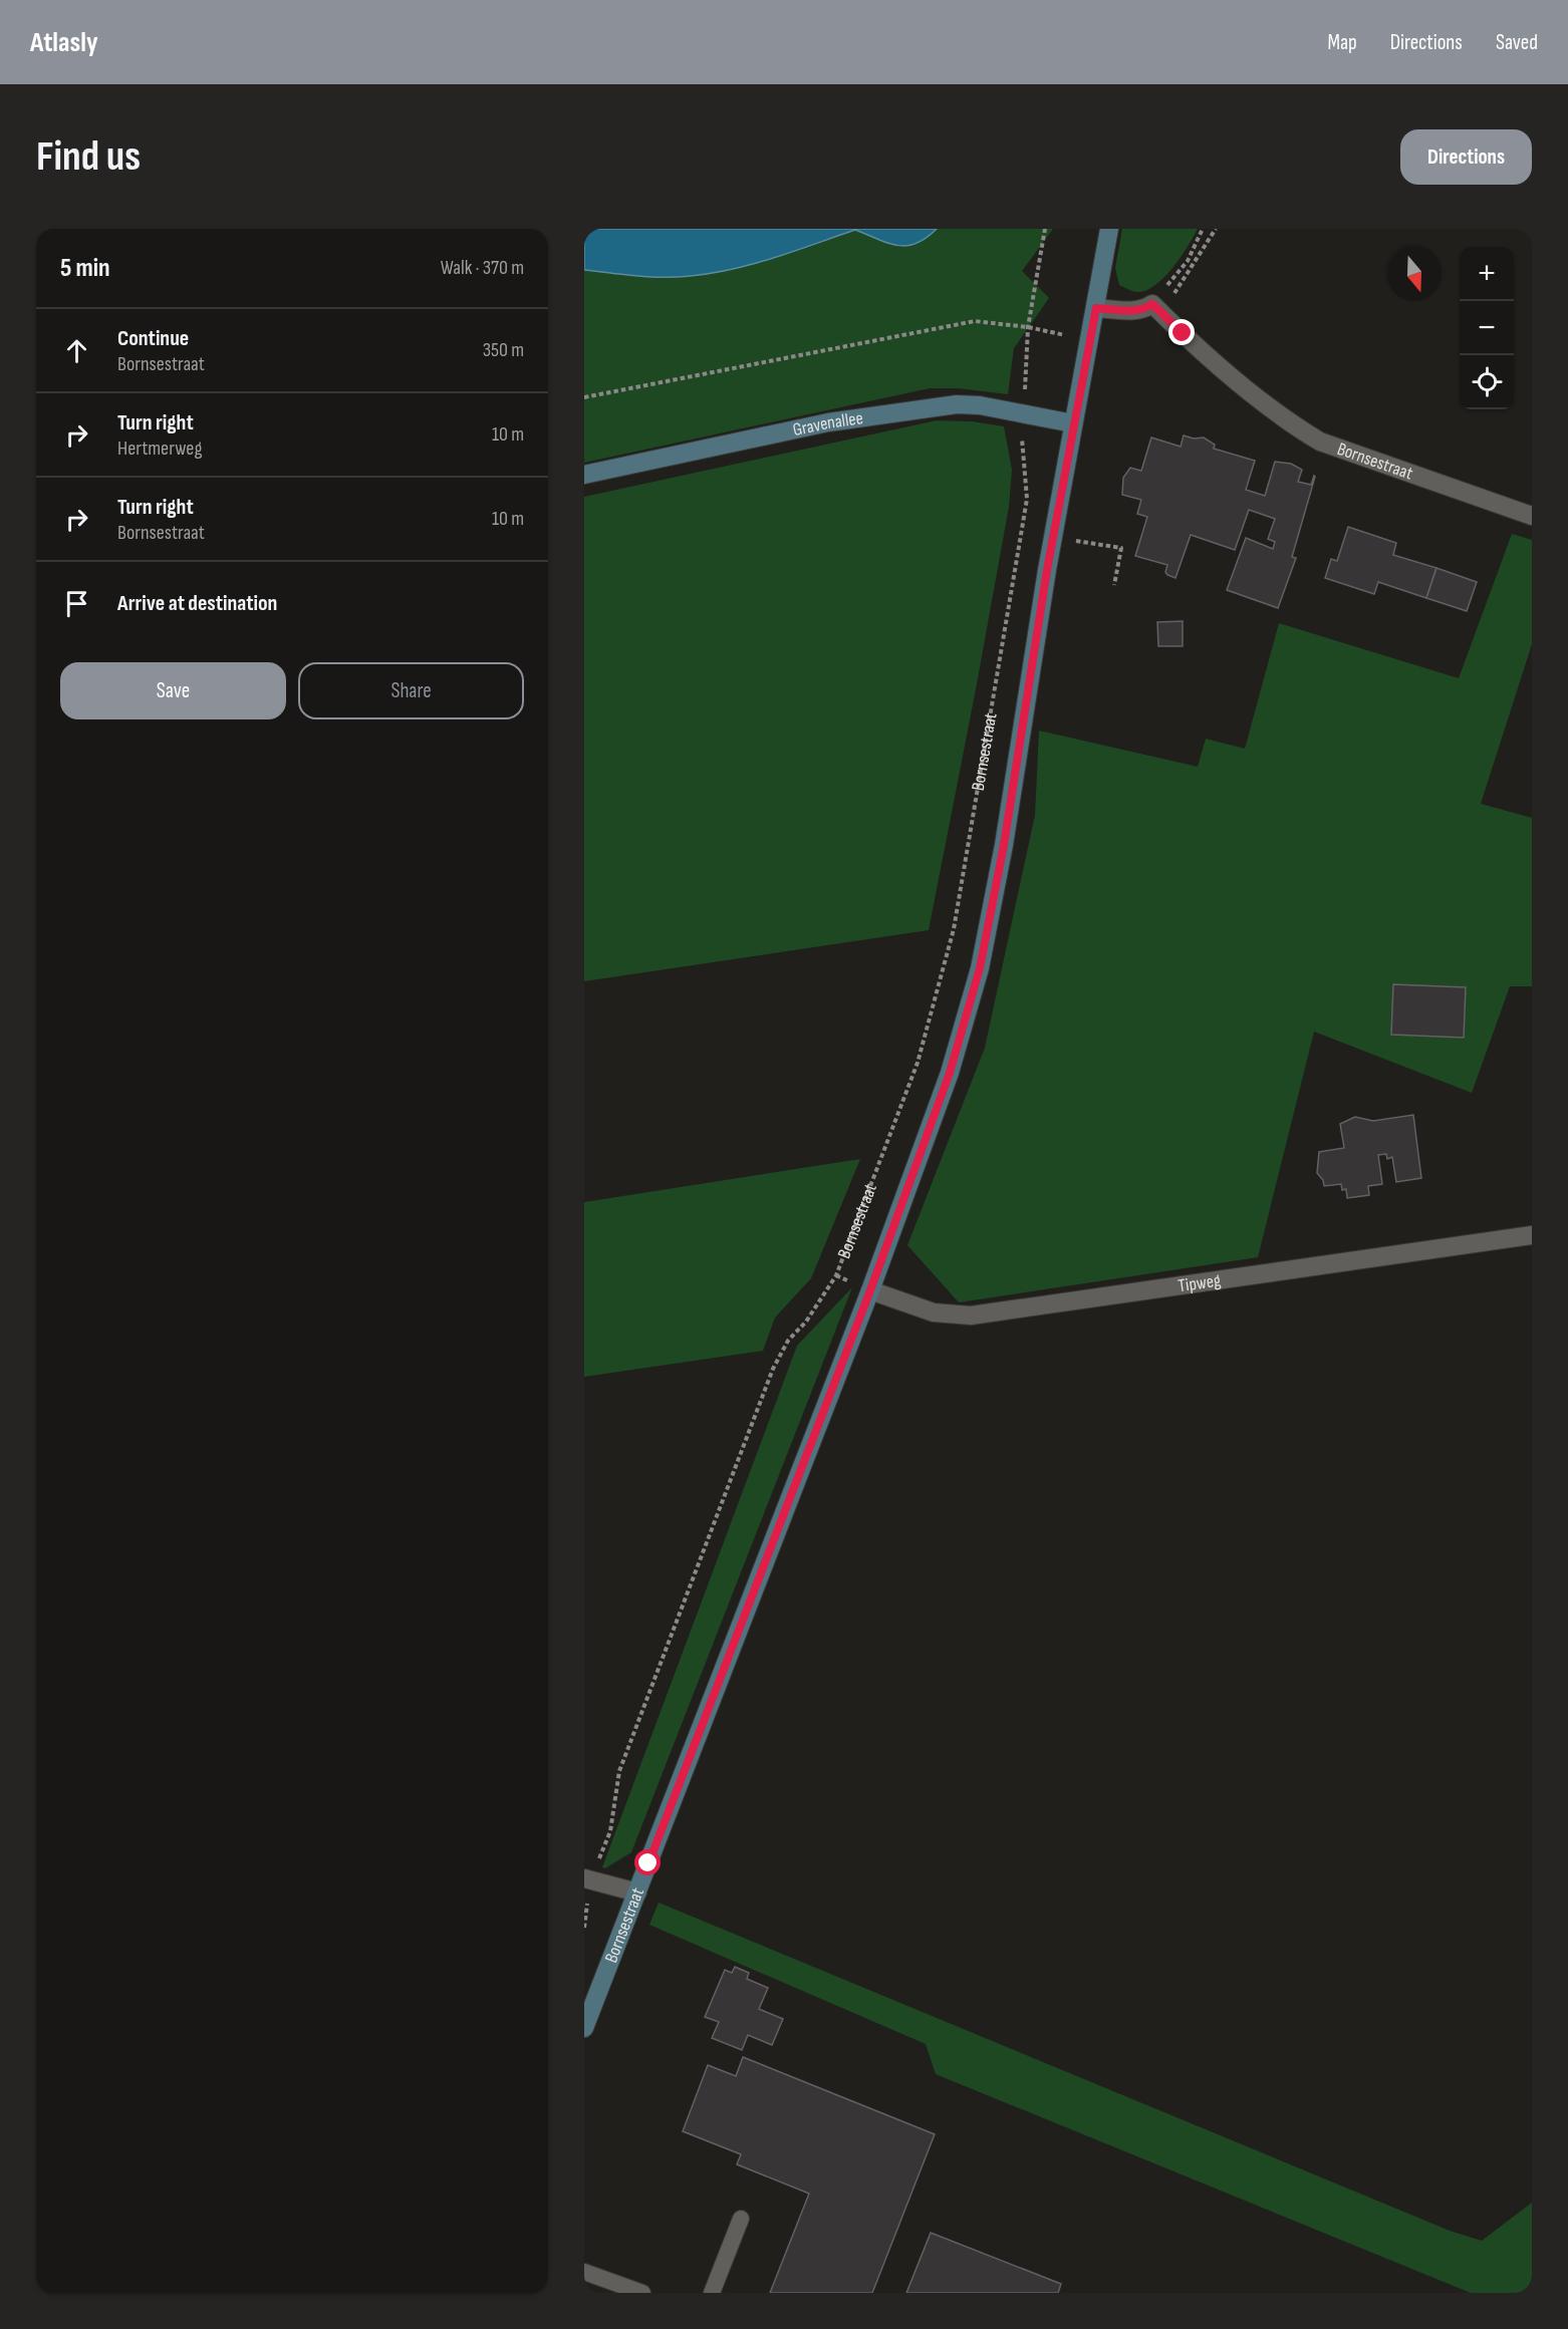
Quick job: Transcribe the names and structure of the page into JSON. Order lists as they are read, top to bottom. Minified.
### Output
{"streets":{"street":["Gravenallee","Bornsestraat","Tipweg"]},"crossings":[["Gravenallee","Bornsestraat"],["Bornsestraat","Tipweg"]],"north":"bottom","page":{"header":"Atlasly","nav":["Map","Directions","Saved"],"buttons":["Directions",["Save","Share"]],"title":"Find us","heading":["5 min","Walk · 370 m"],"map_buttons":["+","−"],"list":[["Continue","Bornsestraat","350 m"],["Turn right","Hertmerweg","10 m"],["Turn right","Bornsestraat","10 m"],"Arrive at destination"]}}
